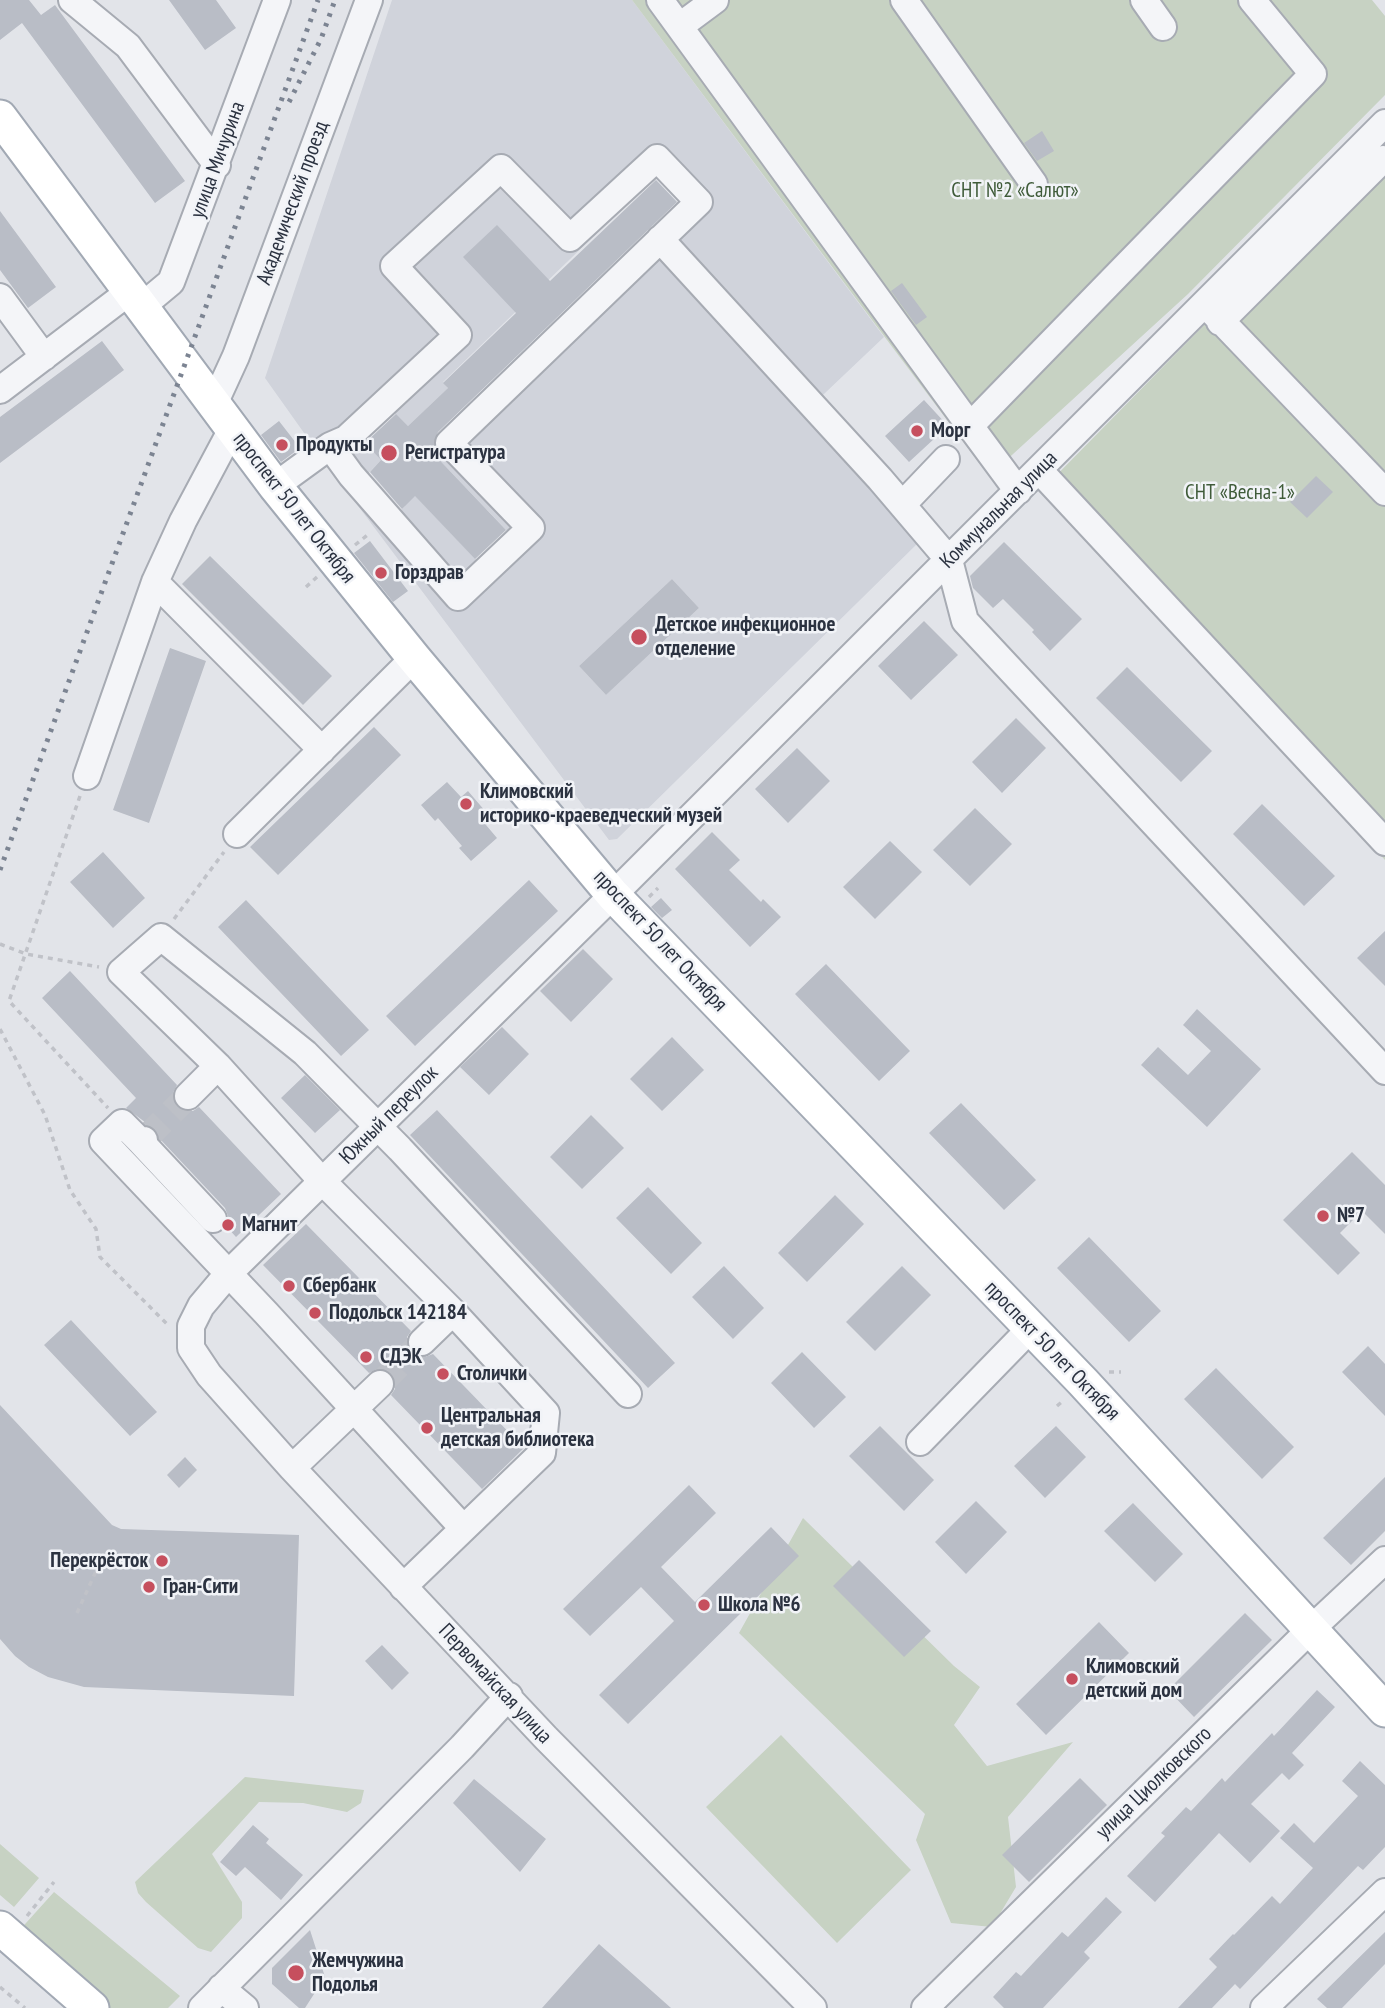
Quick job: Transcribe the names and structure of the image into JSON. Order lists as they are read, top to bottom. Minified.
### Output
{"streets":{"main road":["проспект 50 лет Октября"],"street":["улица Мичурина","Академический проезд","Коммунальная улица","Южный переулок","Первомайская улица","улица Циолковского"]},"crossings":[["улица Мичурина","проспект 50 лет Октября"],["Академический проезд","проспект 50 лет Октября"],["проспект 50 лет Октября","Коммунальная улица"],["проспект 50 лет Октября","Южный переулок"],["проспект 50 лет Октября","улица Циолковского"],["Коммунальная улица","Южный переулок"],["Южный переулок","Первомайская улица"]],"parks":["СНТ №2 «Салют»","СНТ «Весна-1»"],"places":["Морг","Продукты","Регистратура","Горздрав","Детское инфекционное отделение","Климовский историко-краеведческий музей","№7","Магнит","Сбербанк","Подольск 142184","СДЭК","Столички","Центральная детская библиотека","Перекрёсток","Гран-Сити","Школа №6","Климовский детский дом","Жемчужина Подолья"]}
